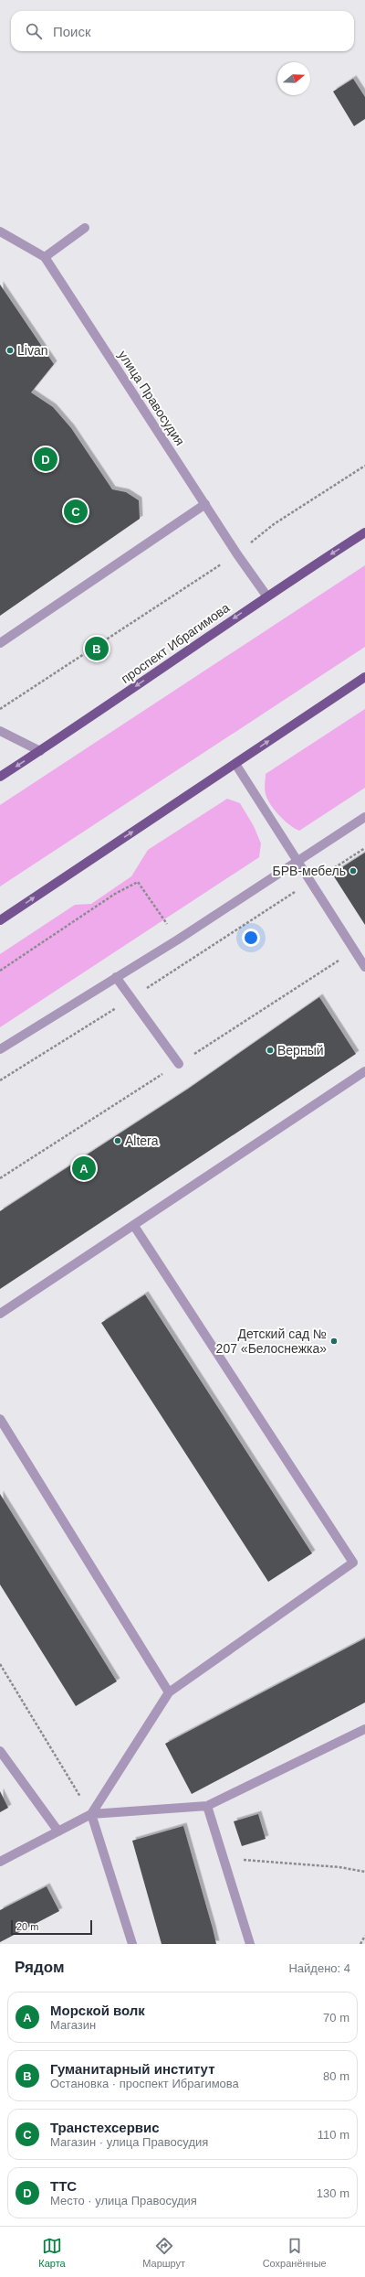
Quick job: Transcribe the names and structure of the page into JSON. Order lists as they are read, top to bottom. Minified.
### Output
{"streets":{"main road":["проспект Ибрагимова"],"street":["улица Правосудия"]},"crossings":[["улица Правосудия","проспект Ибрагимова"]],"one_way":["проспект Ибрагимова"],"places":["Livan","БРВ-мебель","Верный","Altera","Детский сад № 207 «Белоснежка»"],"scale_bar":"20 m","north":"right","page":{"search":"Поиск","pins":["D","C","B","A"],"scale":"20 m","heading":["Рядом","Найдено: 4"],"list":[{"mark":"A","name":"Морской волк","note":"Магазин","value":"70 m"},{"mark":"B","name":"Гуманитарный институт","note":"Остановка · проспект Ибрагимова","value":"80 m"},{"mark":"C","name":"Транстехсервис","note":"Магазин · улица Правосудия","value":"110 m"},{"mark":"D","name":"ТТС","note":"Место · улица Правосудия","value":"130 m"}],"nav":["Карта","Маршрут","Сохранённые"]}}
